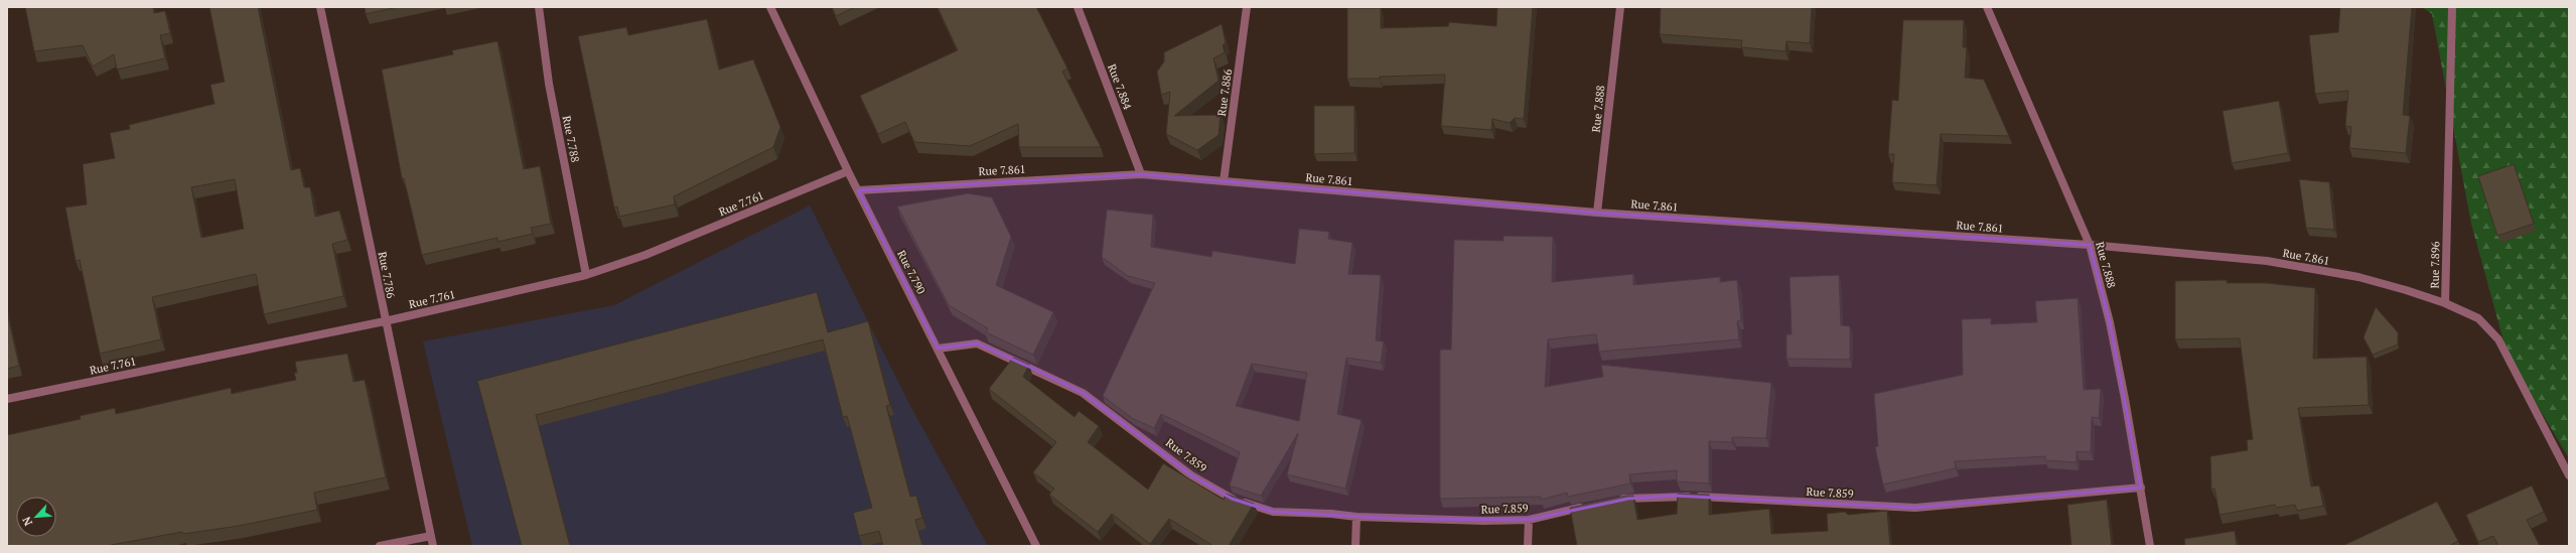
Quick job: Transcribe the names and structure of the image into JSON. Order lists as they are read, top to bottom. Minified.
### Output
{"streets":{"street":["Rue 7.884","Rue 7.886","Rue 7.888","Rue 7.788","Rue 7.861","Rue 7.761","Rue 7.896","Rue 7.790","Rue 7.786","Rue 7.859"]},"crossings":[["Rue 7.884","Rue 7.861"],["Rue 7.886","Rue 7.861"],["Rue 7.888","Rue 7.861"],["Rue 7.888","Rue 7.859"],["Rue 7.788","Rue 7.761"],["Rue 7.861","Rue 7.896"],["Rue 7.861","Rue 7.790"],["Rue 7.761","Rue 7.790"],["Rue 7.761","Rue 7.786"],["Rue 7.790","Rue 7.859"]],"north":"bottom left"}
